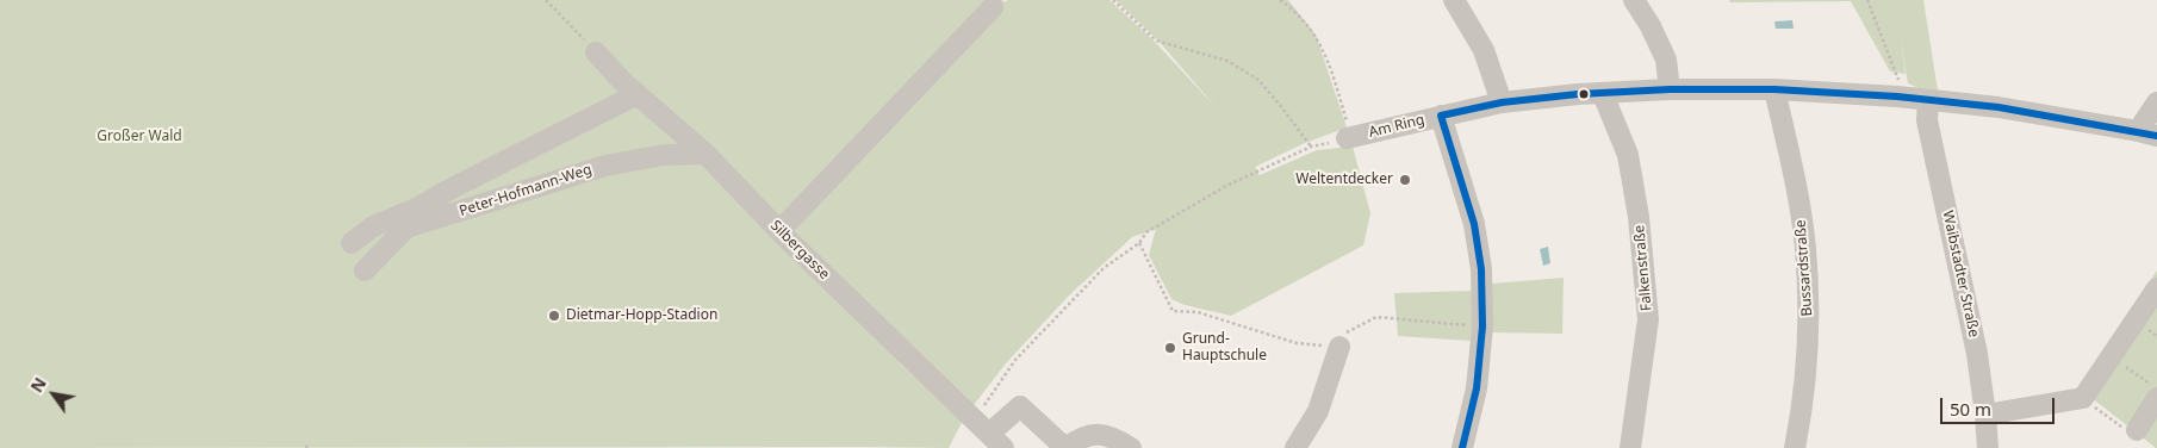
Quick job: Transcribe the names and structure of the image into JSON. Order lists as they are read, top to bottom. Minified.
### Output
{"streets":{"street":["Am Ring","Peter-Hofmann-Weg","Silbergasse","Falkenstraße","Bussardstraße","Waibstadter Straße"]},"crossings":[["Am Ring","Falkenstraße"],["Am Ring","Bussardstraße"],["Am Ring","Waibstadter Straße"],["Peter-Hofmann-Weg","Silbergasse"]],"parks":["Großer Wald"],"places":["Weltentdecker","Dietmar-Hopp-Stadion","Grund- Hauptschule"],"scale_bar":"50 m","north":"top left"}
